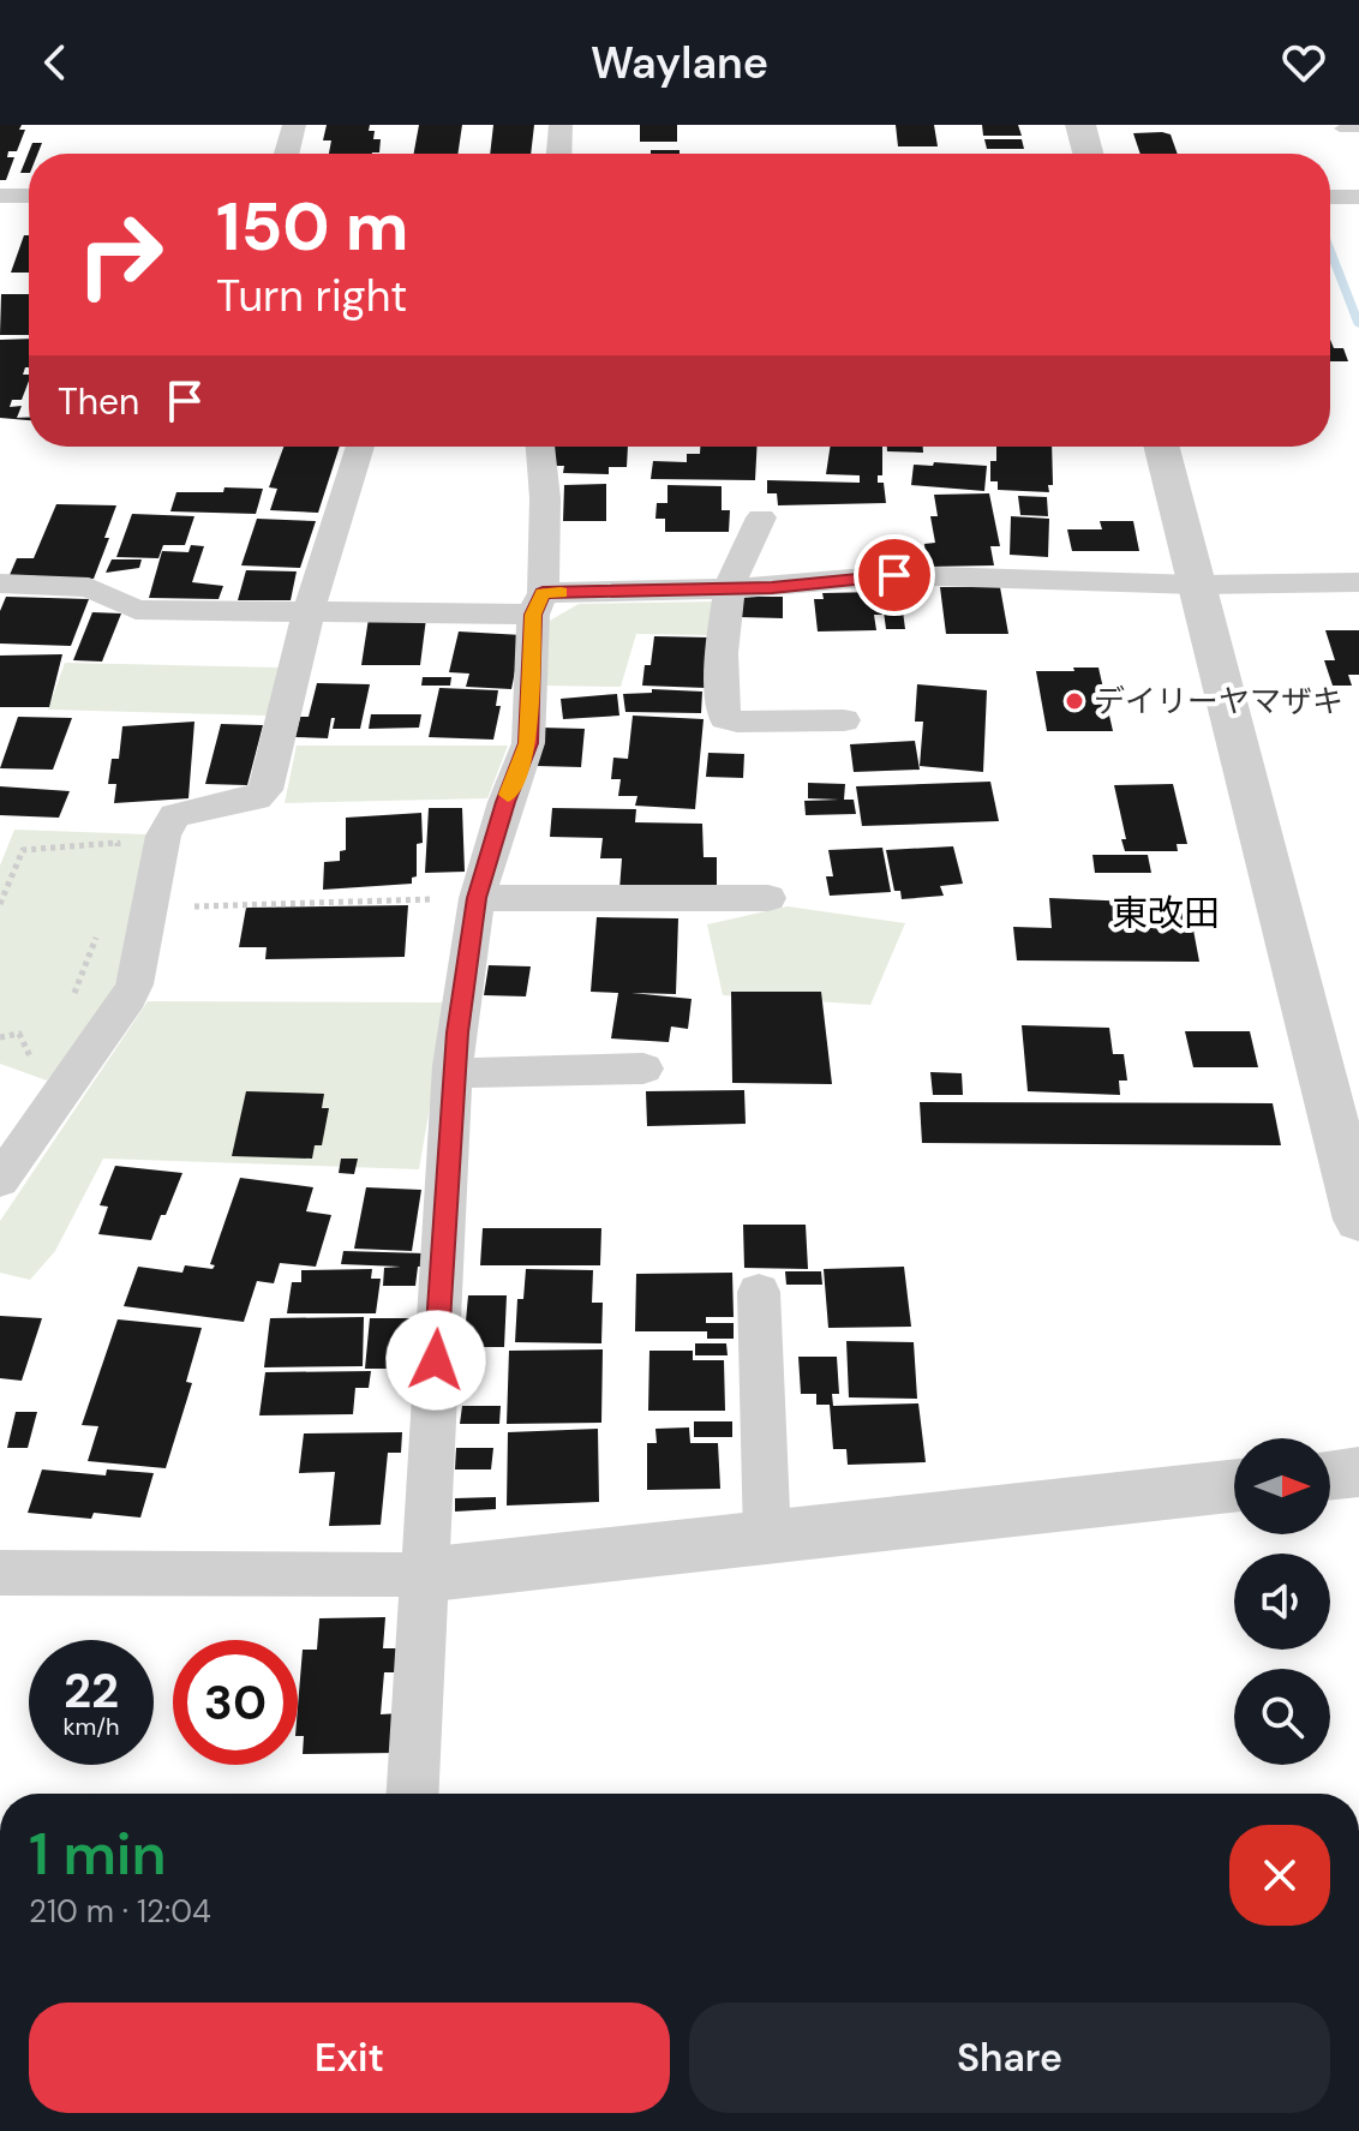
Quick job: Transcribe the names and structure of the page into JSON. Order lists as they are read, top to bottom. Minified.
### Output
{"districts":["東改田"],"places":["デイリーヤマザキ"],"north":"right","page":{"header":"Waylane","turn":["150 m","Turn right"],"then":"Then","speed":"22 km/h","limit":"30","heading":["1 min","210 m · 12:04"],"buttons":["Exit","Share"]}}
